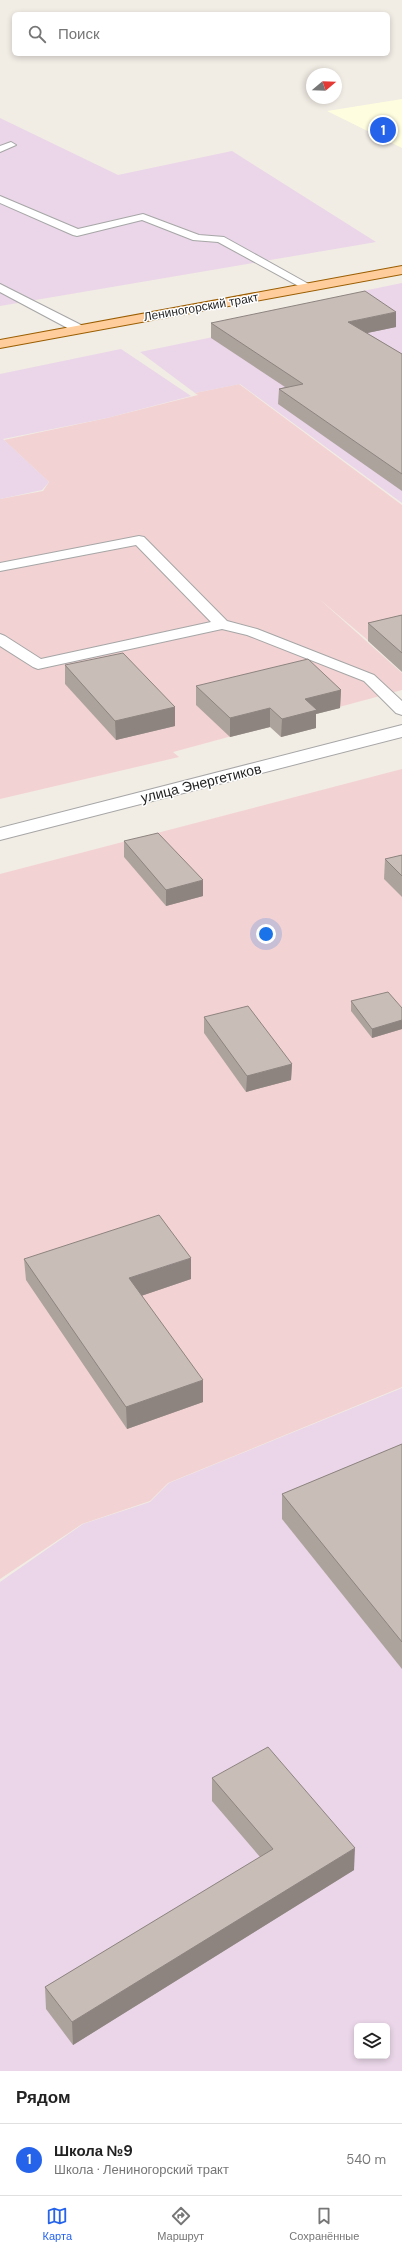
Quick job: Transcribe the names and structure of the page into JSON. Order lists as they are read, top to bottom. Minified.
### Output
{"streets":{"main road":["Лениногорский тракт"],"street":["улица Энергетиков"]},"north":"right","page":{"search":"Поиск","pins":"1","heading":"Рядом","list":[{"mark":"1","name":"Школа №9","note":"Школа · Лениногорский тракт","value":"540 m"}],"nav":["Карта","Маршрут","Сохранённые"]}}
